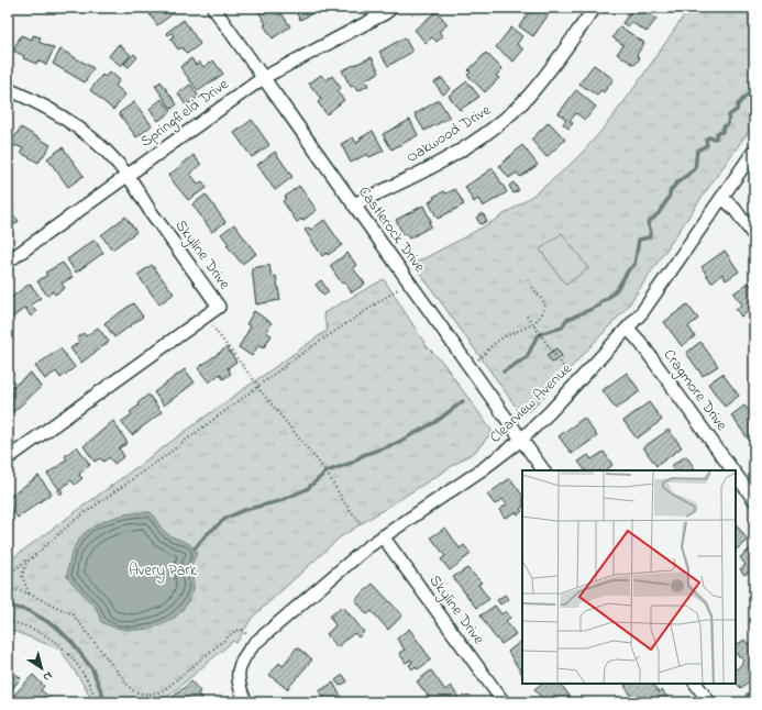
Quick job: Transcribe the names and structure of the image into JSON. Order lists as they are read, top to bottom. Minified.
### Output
{"streets":{"street":["Springfield Drive","Oakwood Drive","Castlerock Drive","Skyline Drive","Cragmore Drive","Clearview Avenue"]},"crossings":[["Springfield Drive","Castlerock Drive"],["Springfield Drive","Skyline Drive"],["Oakwood Drive","Castlerock Drive"],["Castlerock Drive","Clearview Avenue"],["Skyline Drive","Clearview Avenue"],["Cragmore Drive","Clearview Avenue"]],"parks":["Avery Park"],"north":"bottom right"}
